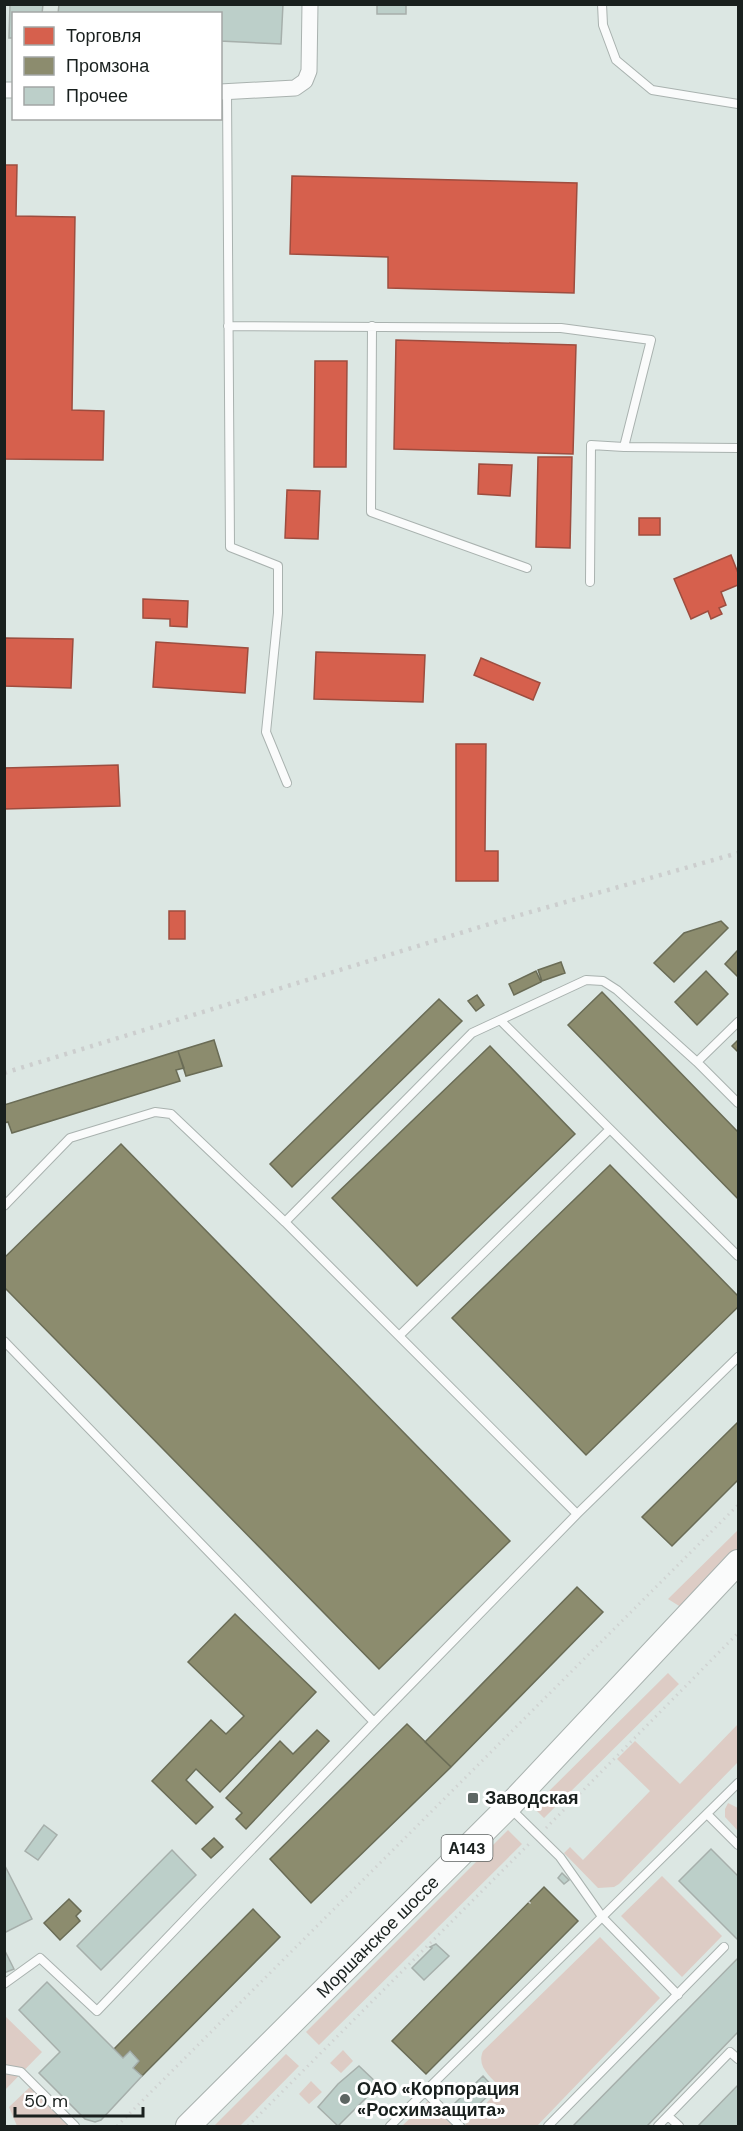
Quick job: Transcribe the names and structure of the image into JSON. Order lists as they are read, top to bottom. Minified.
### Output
{"streets":{"main road":["А143","Моршанское шоссе"]},"places":{"transit":["Заводская"],"other":["ОАО «Корпорация «Росхимзащита»"]},"legend":["Торговля","Промзона","Прочее"],"scale_bar":"50 m"}
